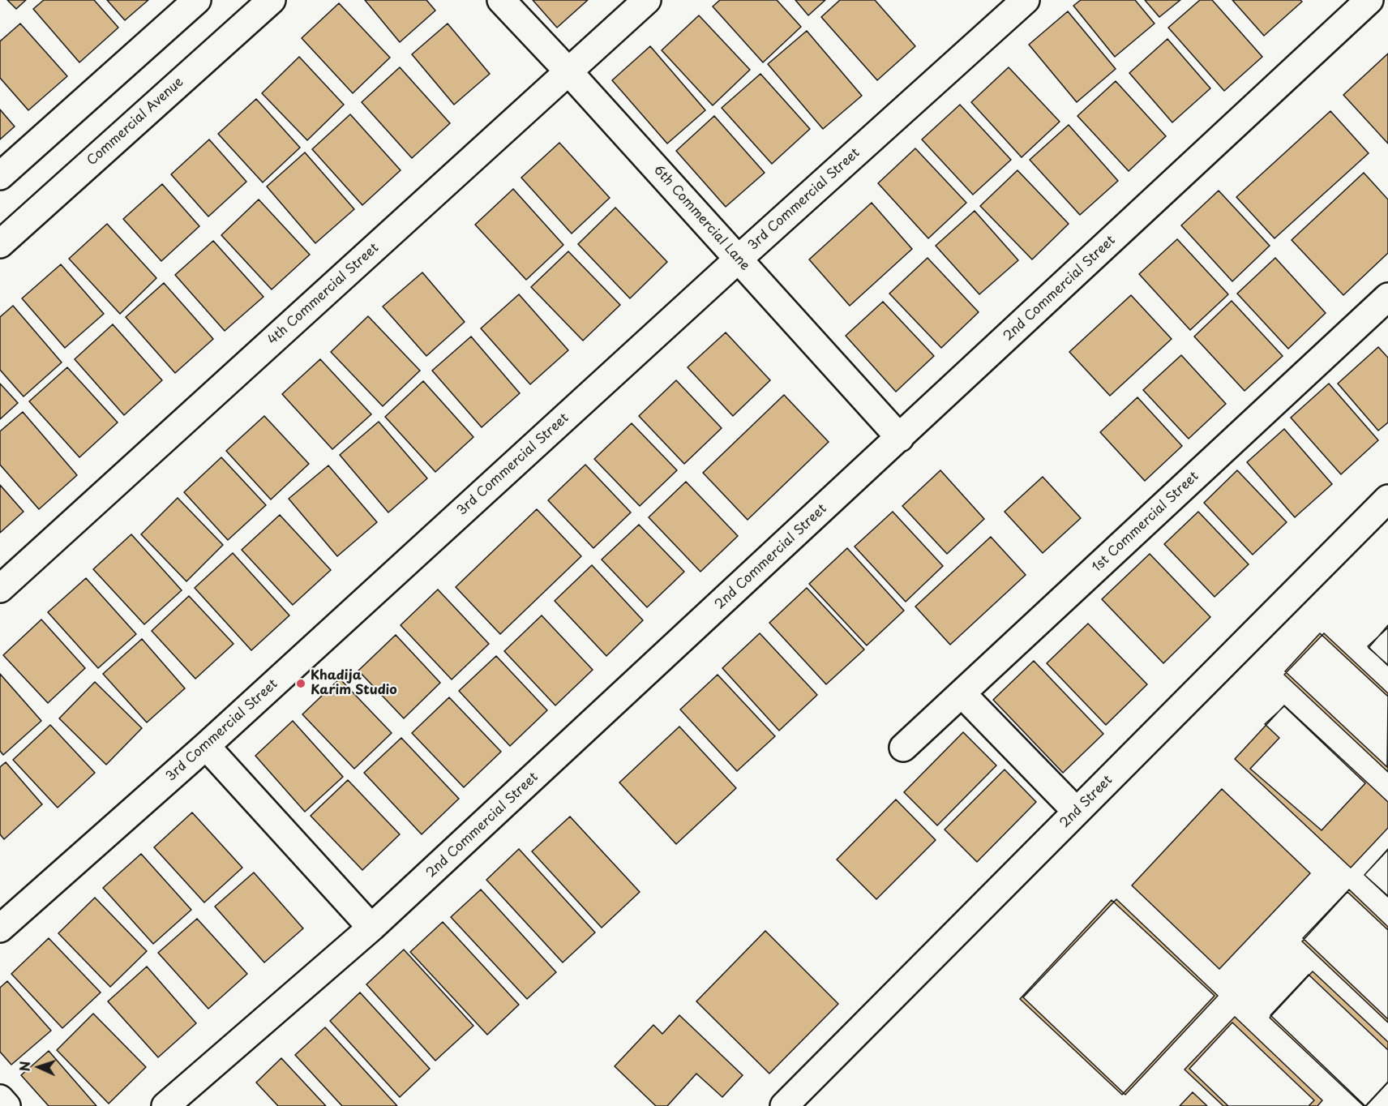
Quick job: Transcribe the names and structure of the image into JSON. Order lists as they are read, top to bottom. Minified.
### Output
{"streets":{"street":["Commercial Avenue","3rd Commercial Street","6th Commercial Lane","2nd Commercial Street","4th Commercial Street","1st Commercial Street","2nd Street"]},"crossings":[["3rd Commercial Street","6th Commercial Lane"],["6th Commercial Lane","2nd Commercial Street"],["6th Commercial Lane","4th Commercial Street"]],"places":["Khadija Karim Studio"],"north":"left"}
